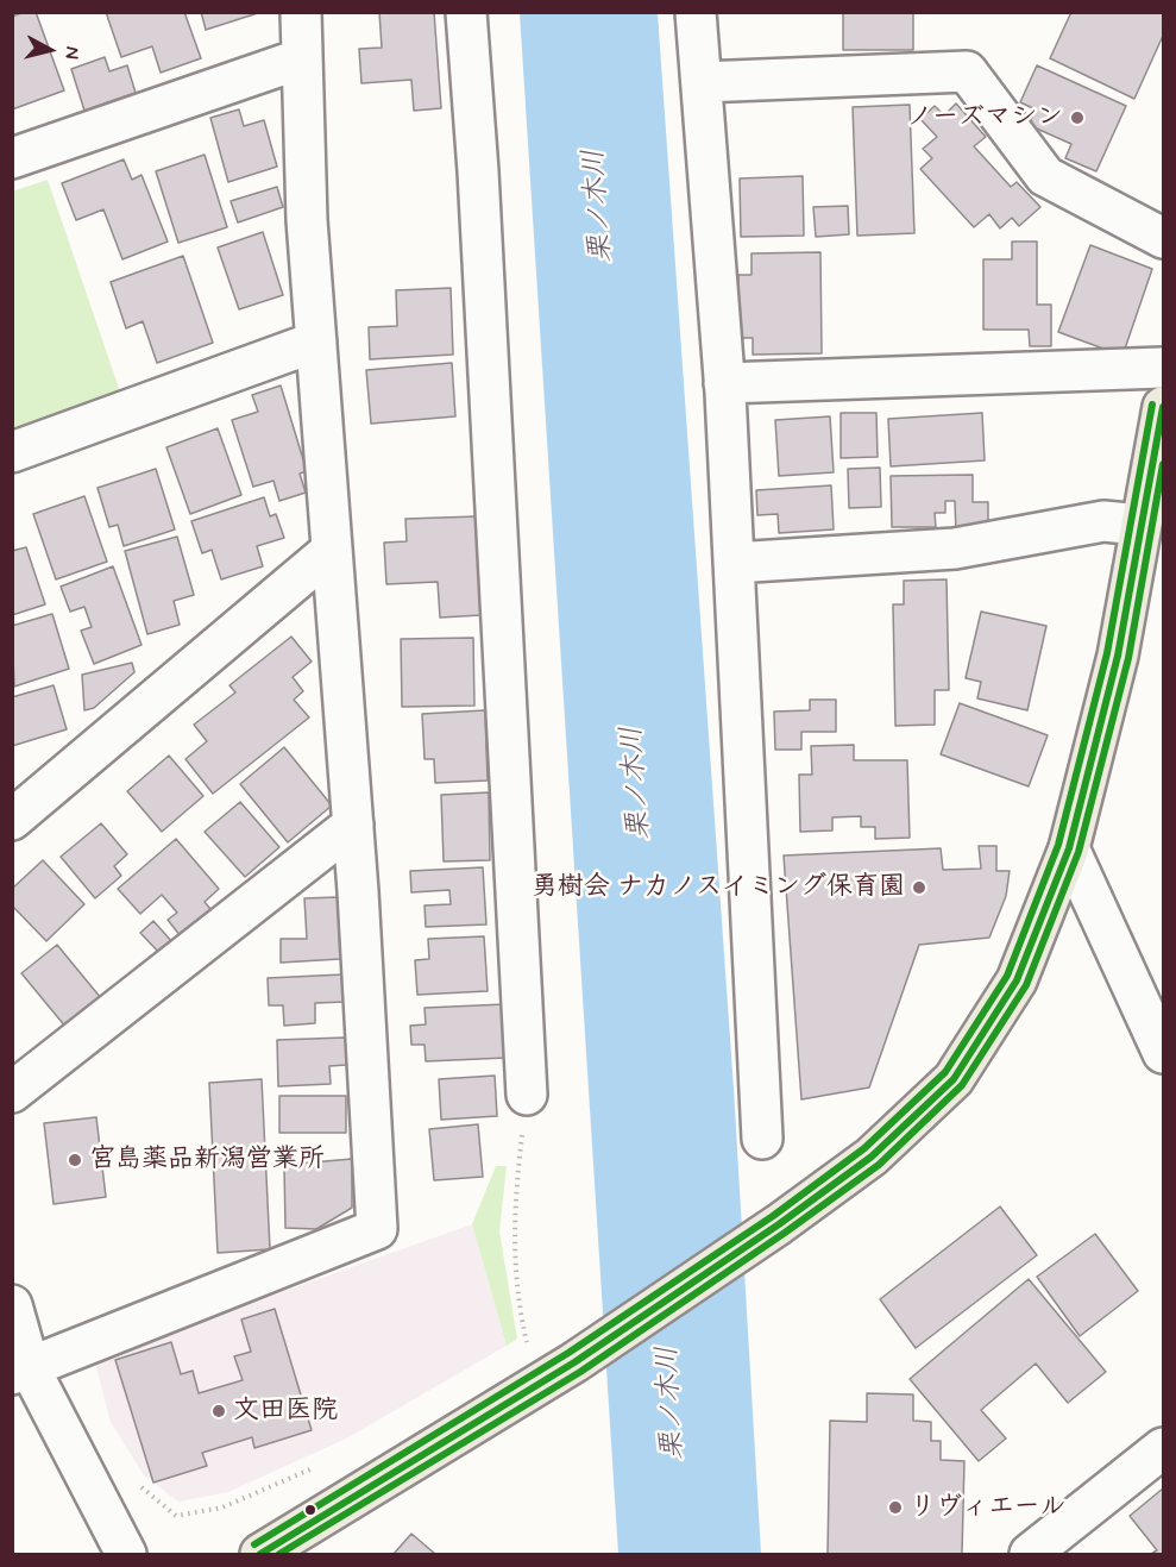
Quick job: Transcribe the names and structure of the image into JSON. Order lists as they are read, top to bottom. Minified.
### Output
{"water":["栗ノ木川"],"places":["ノーズマシン","勇樹会 ナカノスイミング保育園","宮島薬品新潟営業所","文田医院","リヴィエール"],"north":"right"}
